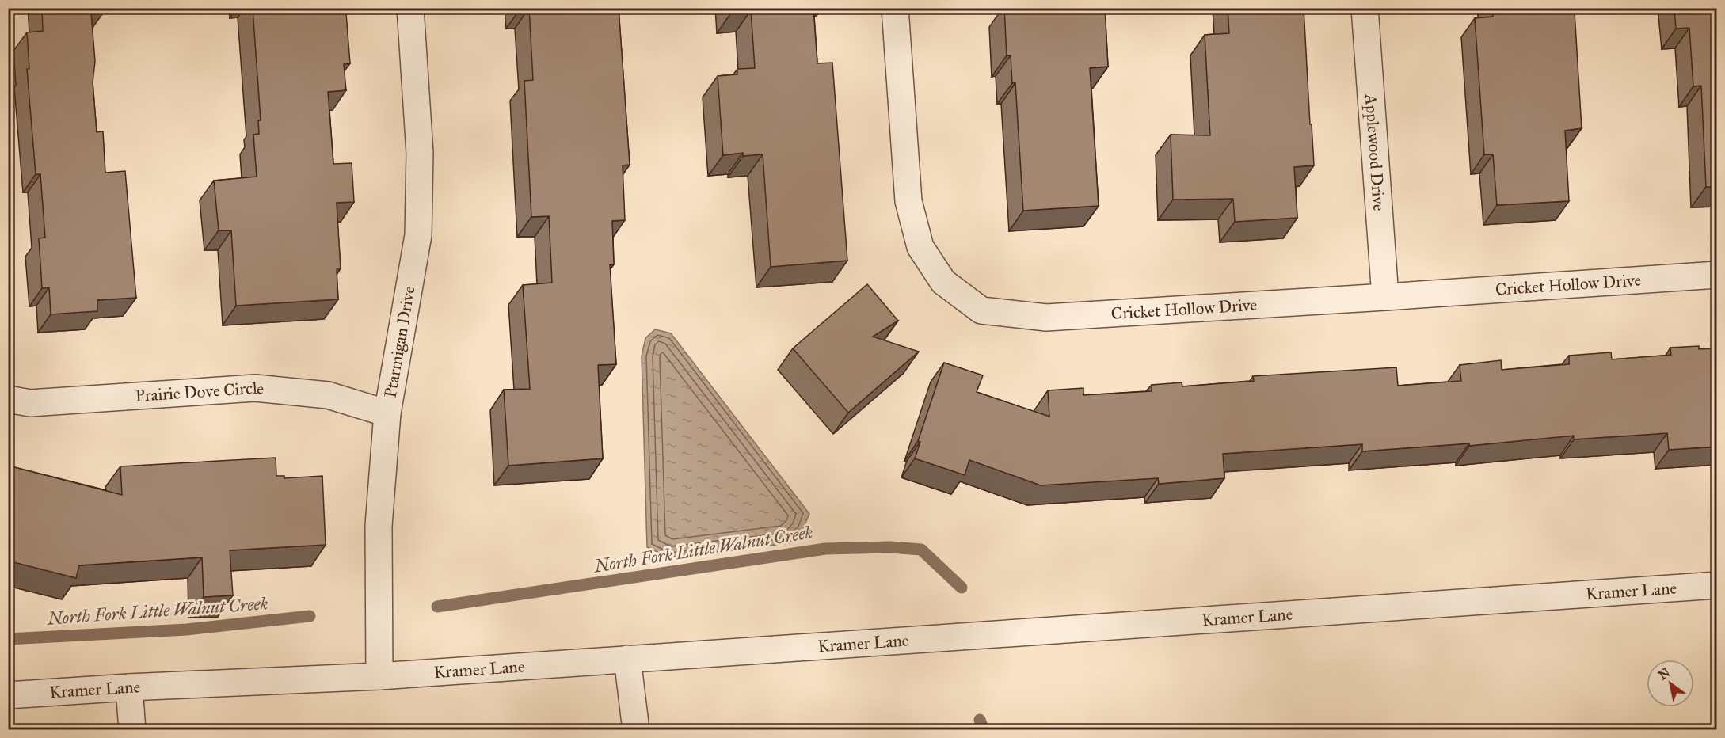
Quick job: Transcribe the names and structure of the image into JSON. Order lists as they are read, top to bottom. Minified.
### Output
{"streets":{"street":["Applewood Drive","Cricket Hollow Drive","Ptarmigan Drive","Prairie Dove Circle","Kramer Lane"]},"crossings":[["Applewood Drive","Cricket Hollow Drive"],["Ptarmigan Drive","Prairie Dove Circle"],["Ptarmigan Drive","Kramer Lane"]],"water":["North Fork Little Walnut Creek"],"north":"top left"}
